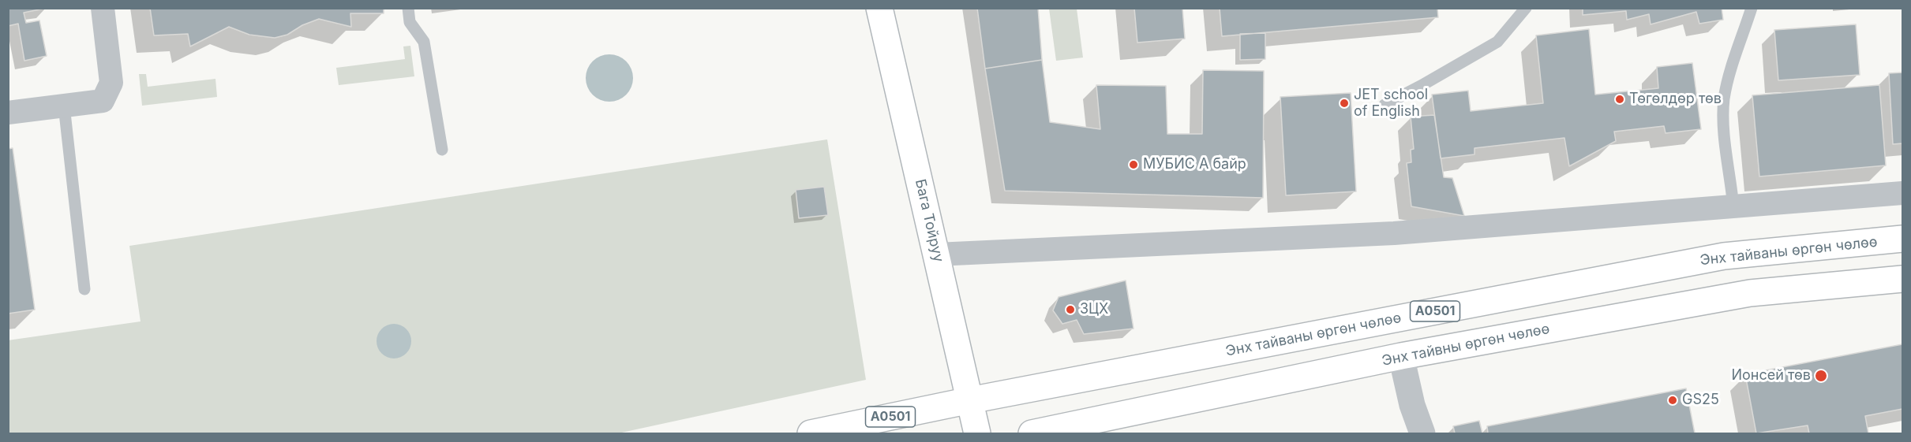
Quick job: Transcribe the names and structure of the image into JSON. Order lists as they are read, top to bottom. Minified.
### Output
{"streets":{"main road":["Бага Тойруу","Энх тайваны өргөн чөлөө","A0501","Энх тайвны өргөн чөлөө"]},"crossings":[["Бага Тойруу","Энх тайваны өргөн чөлөө"]],"places":["Төгөлдөр төв","JET school of English","МУБИС А байр","ЗЦХ","Ионсей төв","GS25"]}
